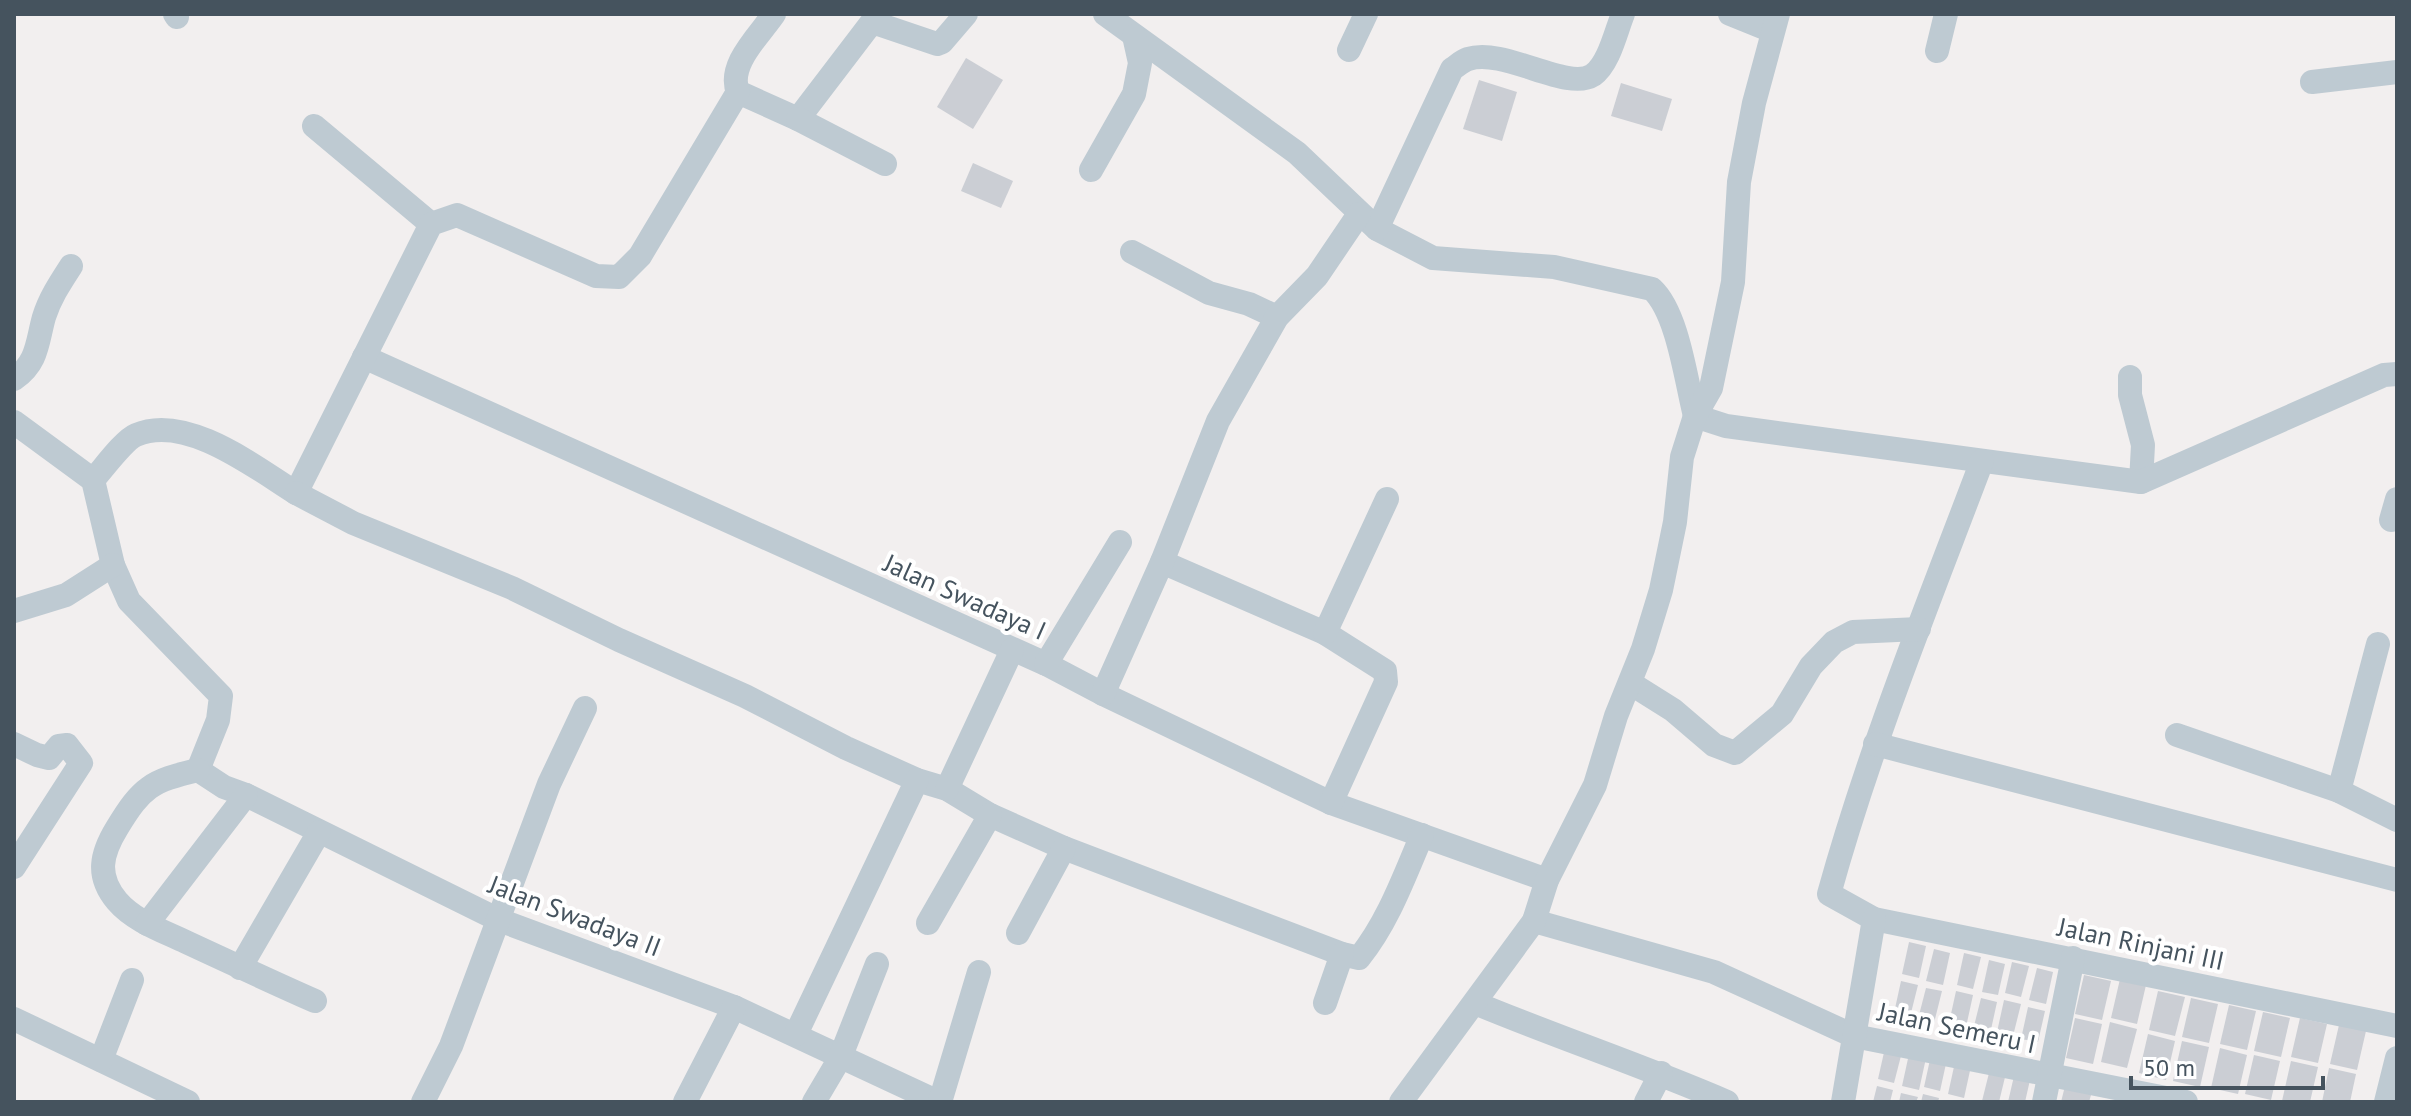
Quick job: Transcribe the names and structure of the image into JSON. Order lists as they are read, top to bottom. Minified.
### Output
{"streets":{"street":["Jalan Swadaya I","Jalan Swadaya II","Jalan Rinjani III","Jalan Semeru I"]},"scale_bar":"50 m"}
